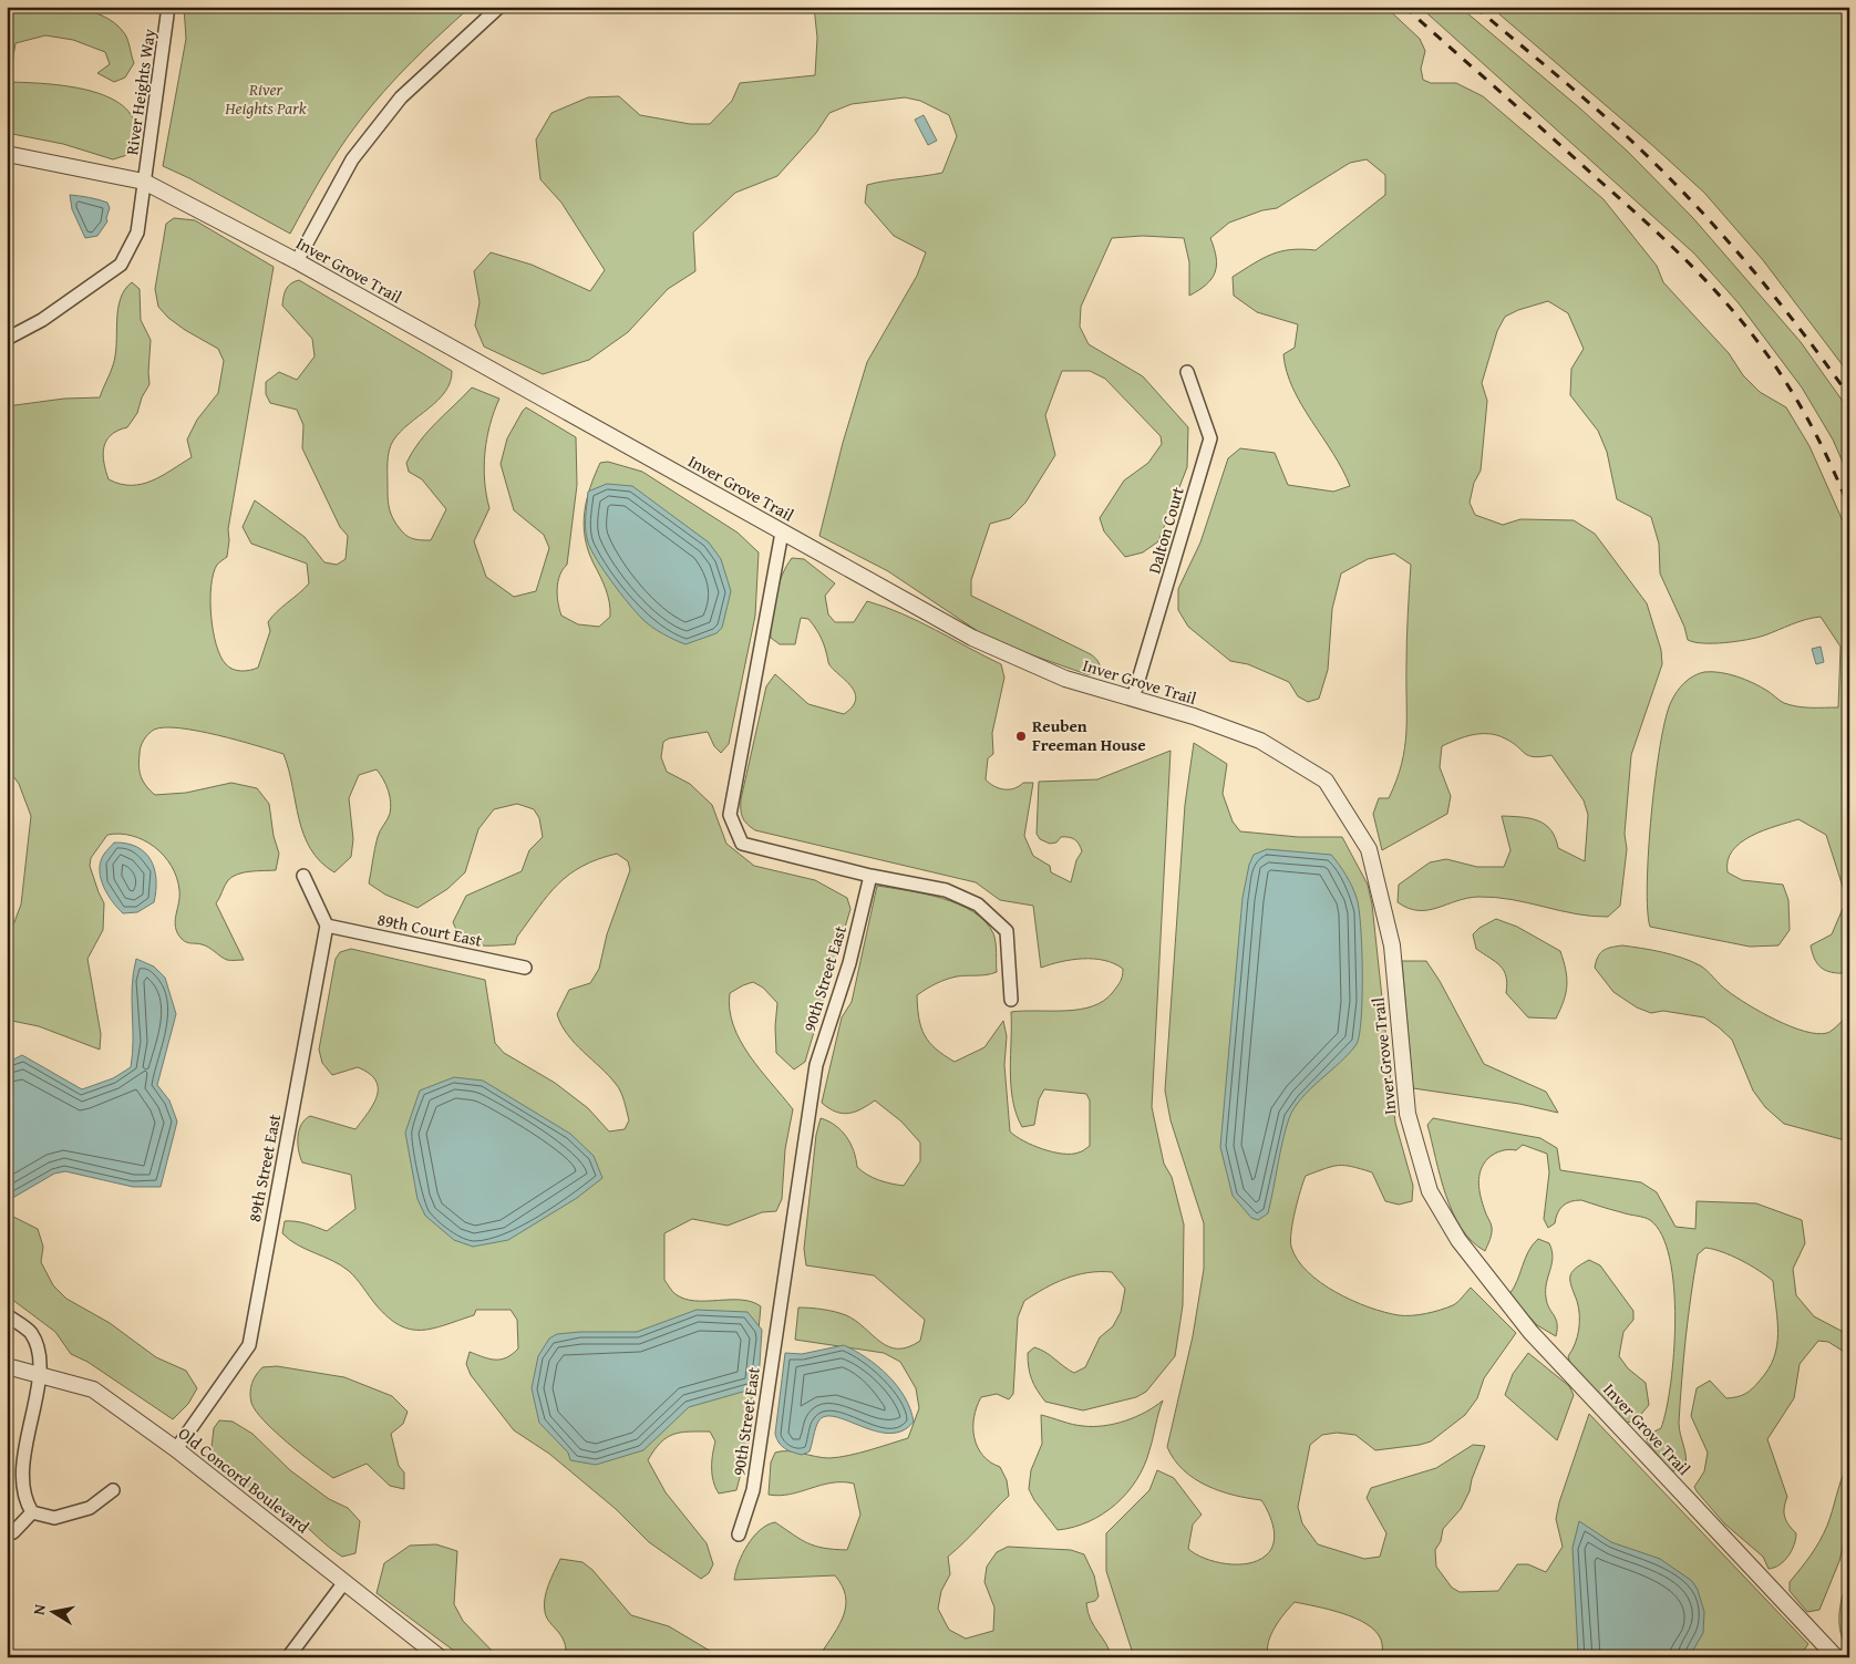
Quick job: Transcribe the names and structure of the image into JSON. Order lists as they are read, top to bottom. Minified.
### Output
{"streets":{"street":["River Heights Way","Inver Grove Trail","Dalton Court","89th Court East","90th Street East","89th Street East","Old Concord Boulevard"]},"crossings":[["River Heights Way","Inver Grove Trail"],["Inver Grove Trail","Dalton Court"],["89th Court East","89th Street East"],["89th Street East","Old Concord Boulevard"]],"parks":["River Heights Park"],"places":["Reuben Freeman House"],"north":"left"}
